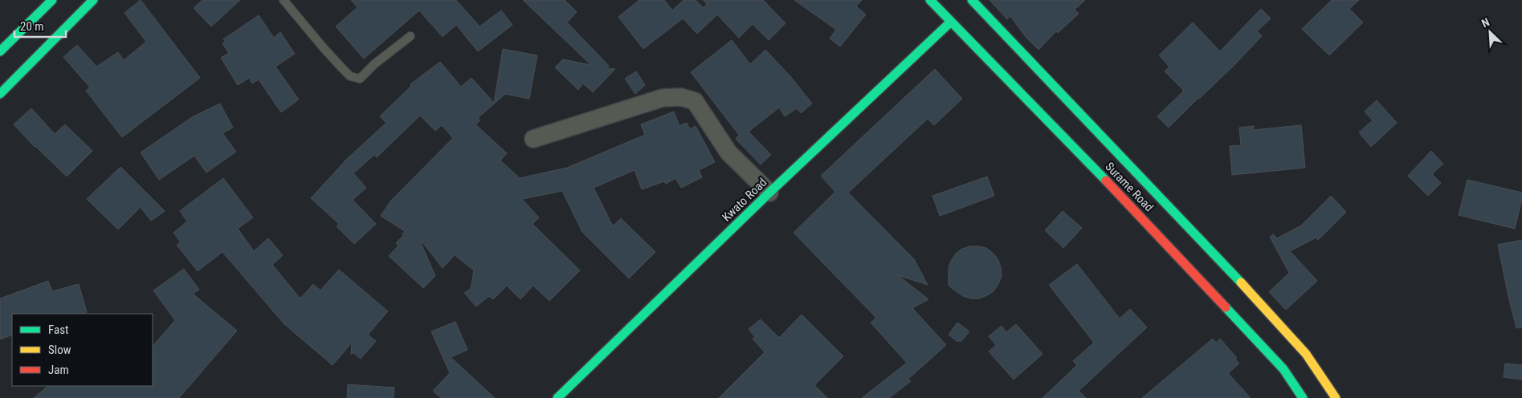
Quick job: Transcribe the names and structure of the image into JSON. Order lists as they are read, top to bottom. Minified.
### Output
{"streets":{"street":["Surame Road","Kwato Road"]},"crossings":[["Surame Road","Kwato Road"]],"legend":["Fast","Slow","Jam"],"scale_bar":"20 m","north":"top left"}
